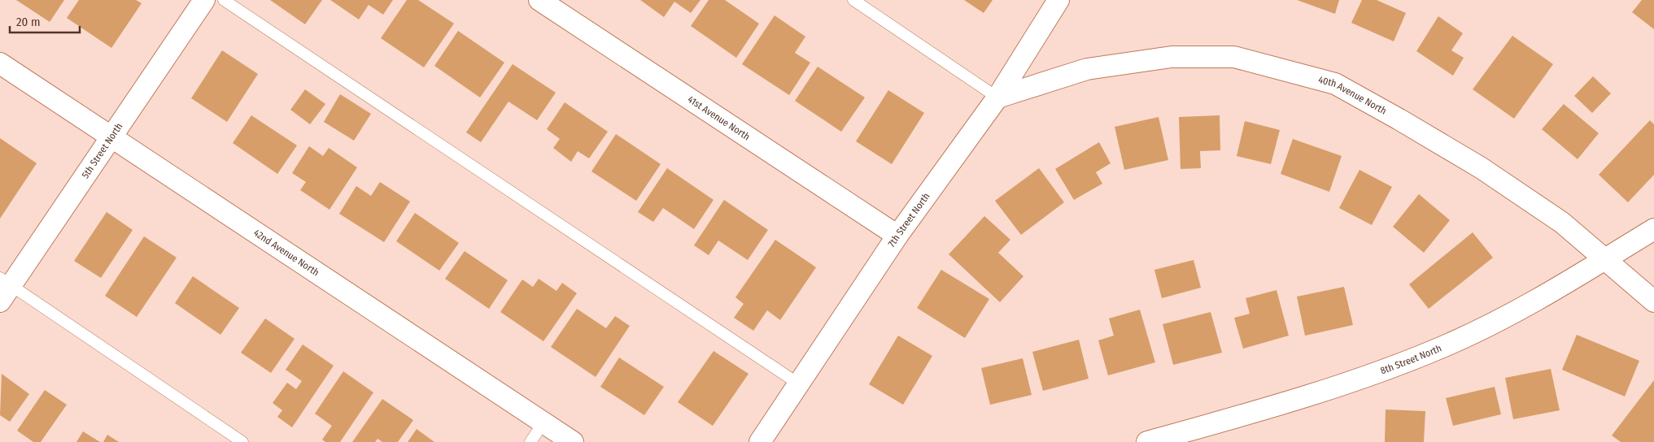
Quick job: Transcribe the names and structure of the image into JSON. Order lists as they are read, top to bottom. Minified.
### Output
{"streets":{"street":["40th Avenue North","41st Avenue North","5th Street North","7th Street North","42nd Avenue North","8th Street North"]},"crossings":[["40th Avenue North","7th Street North"],["40th Avenue North","8th Street North"],["41st Avenue North","7th Street North"],["5th Street North","42nd Avenue North"]],"scale_bar":"20 m"}
